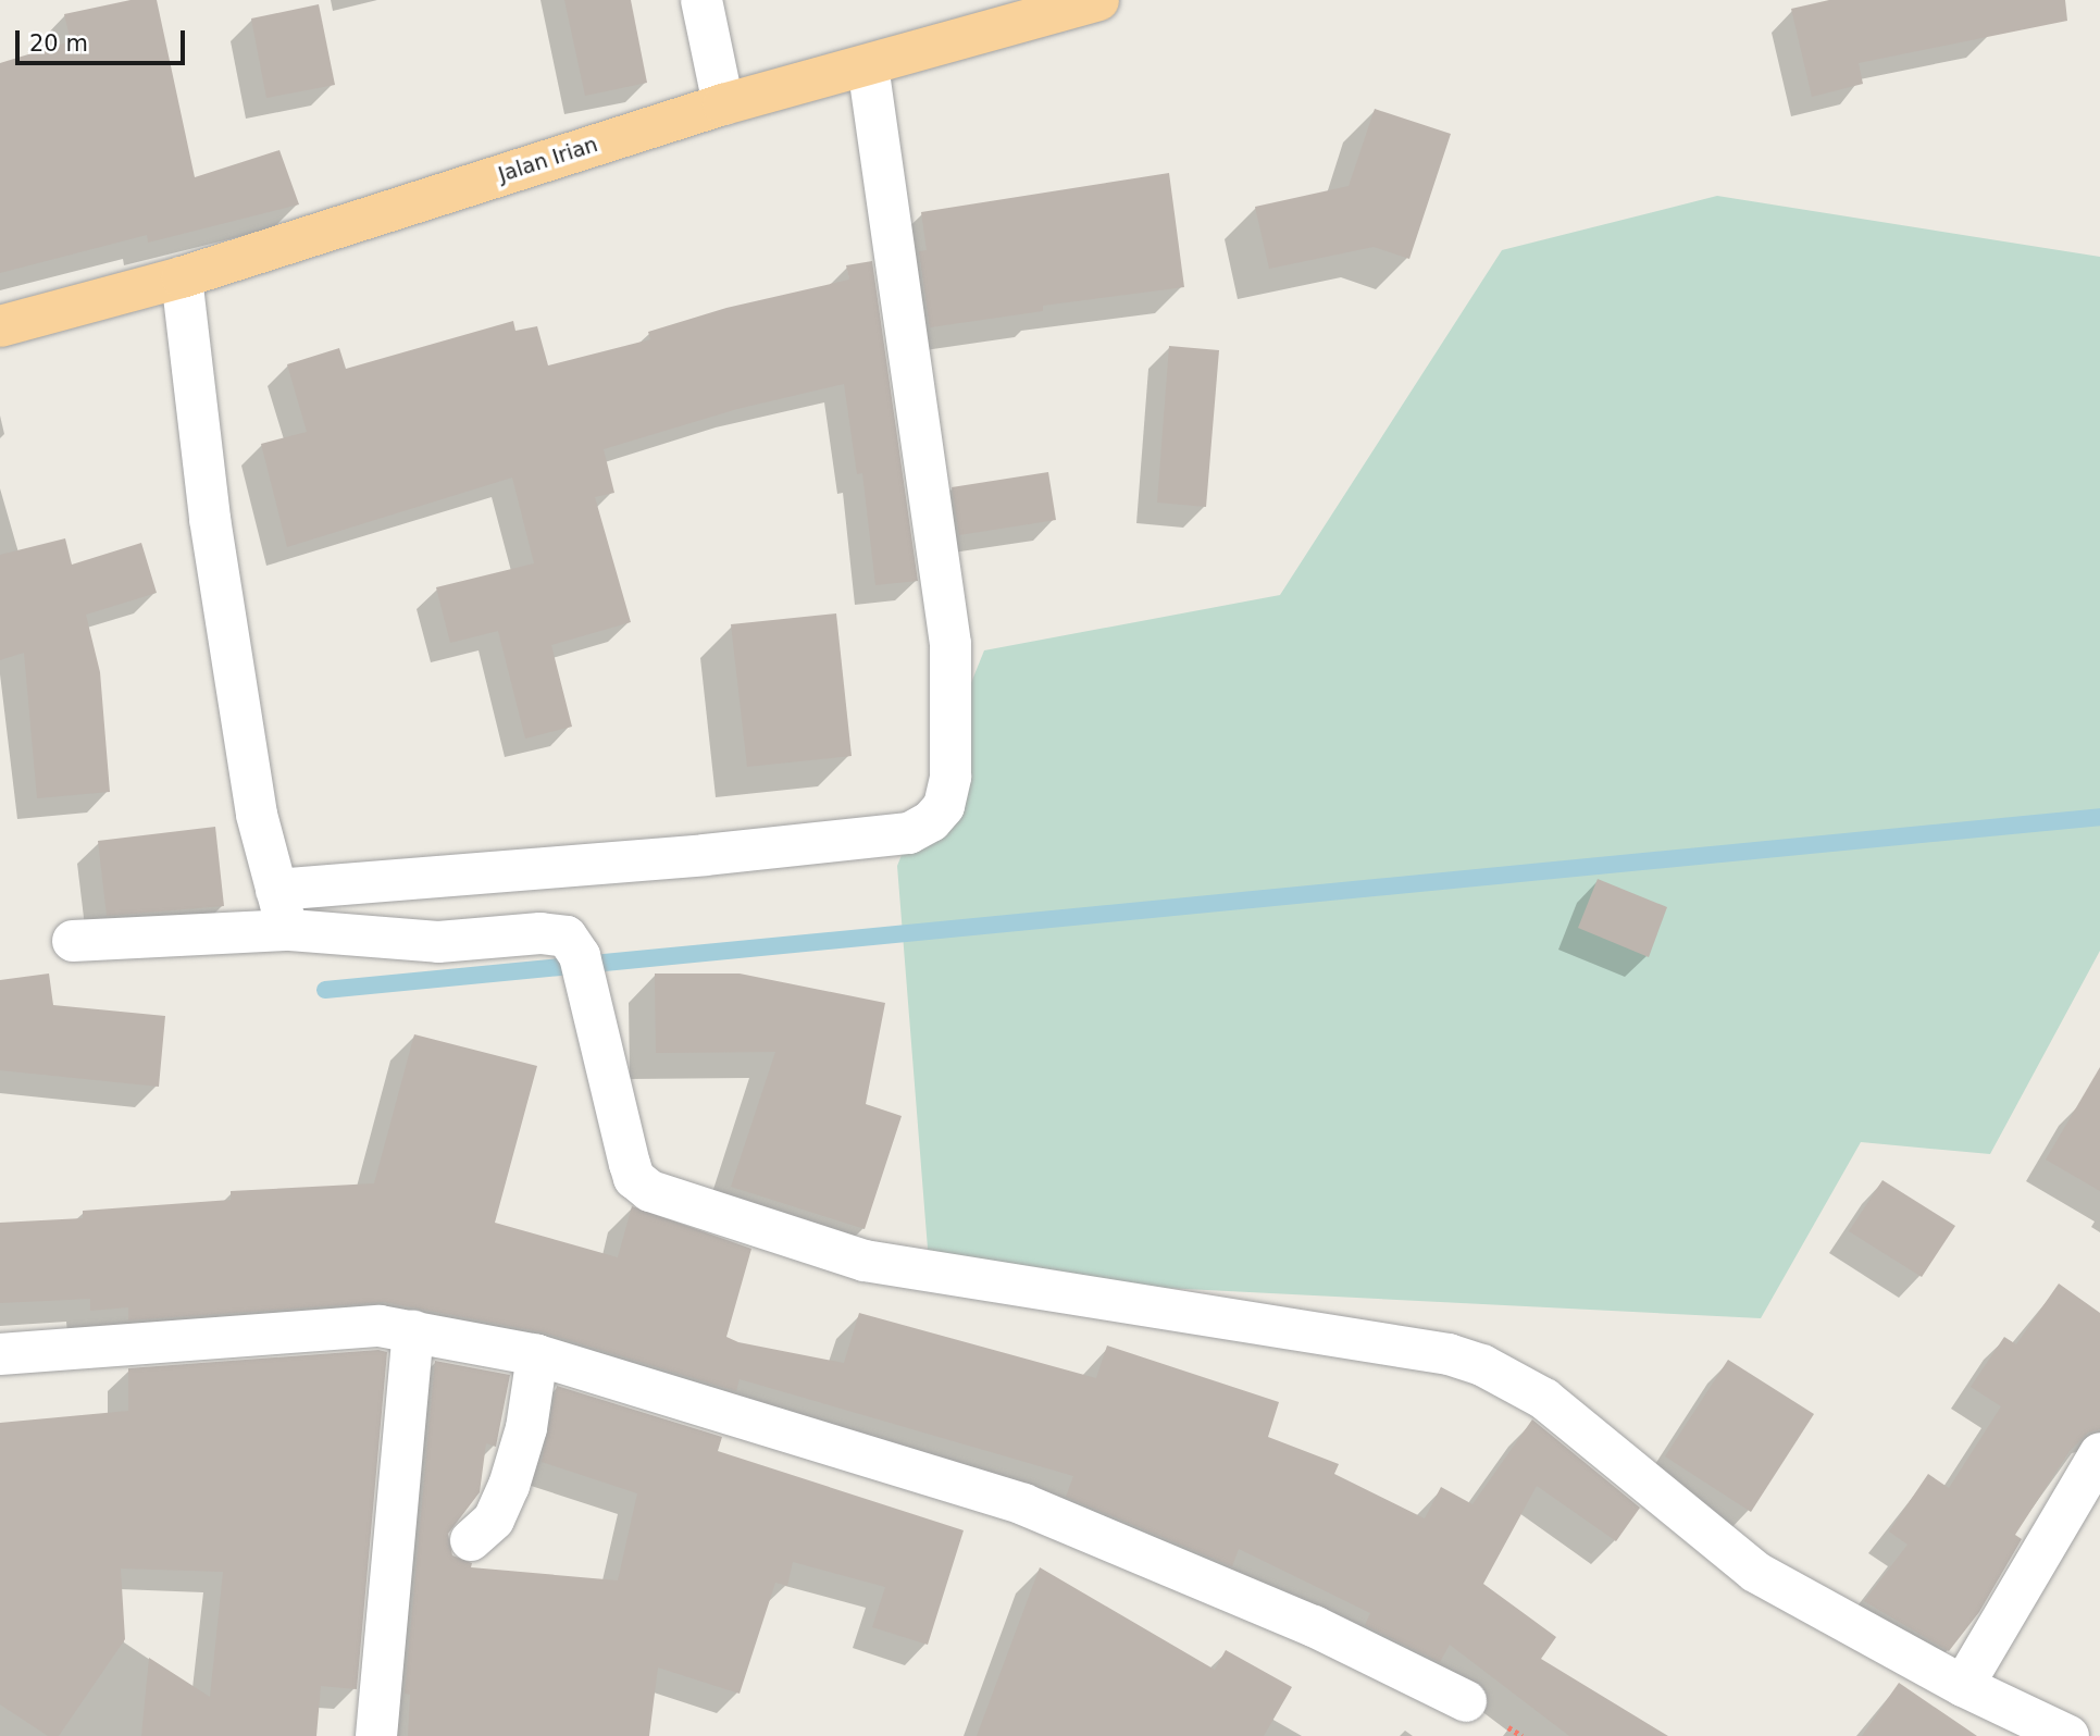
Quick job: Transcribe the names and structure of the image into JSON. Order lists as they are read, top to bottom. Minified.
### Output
{"streets":{"main road":["Jalan Irian"]},"scale_bar":"20 m"}
